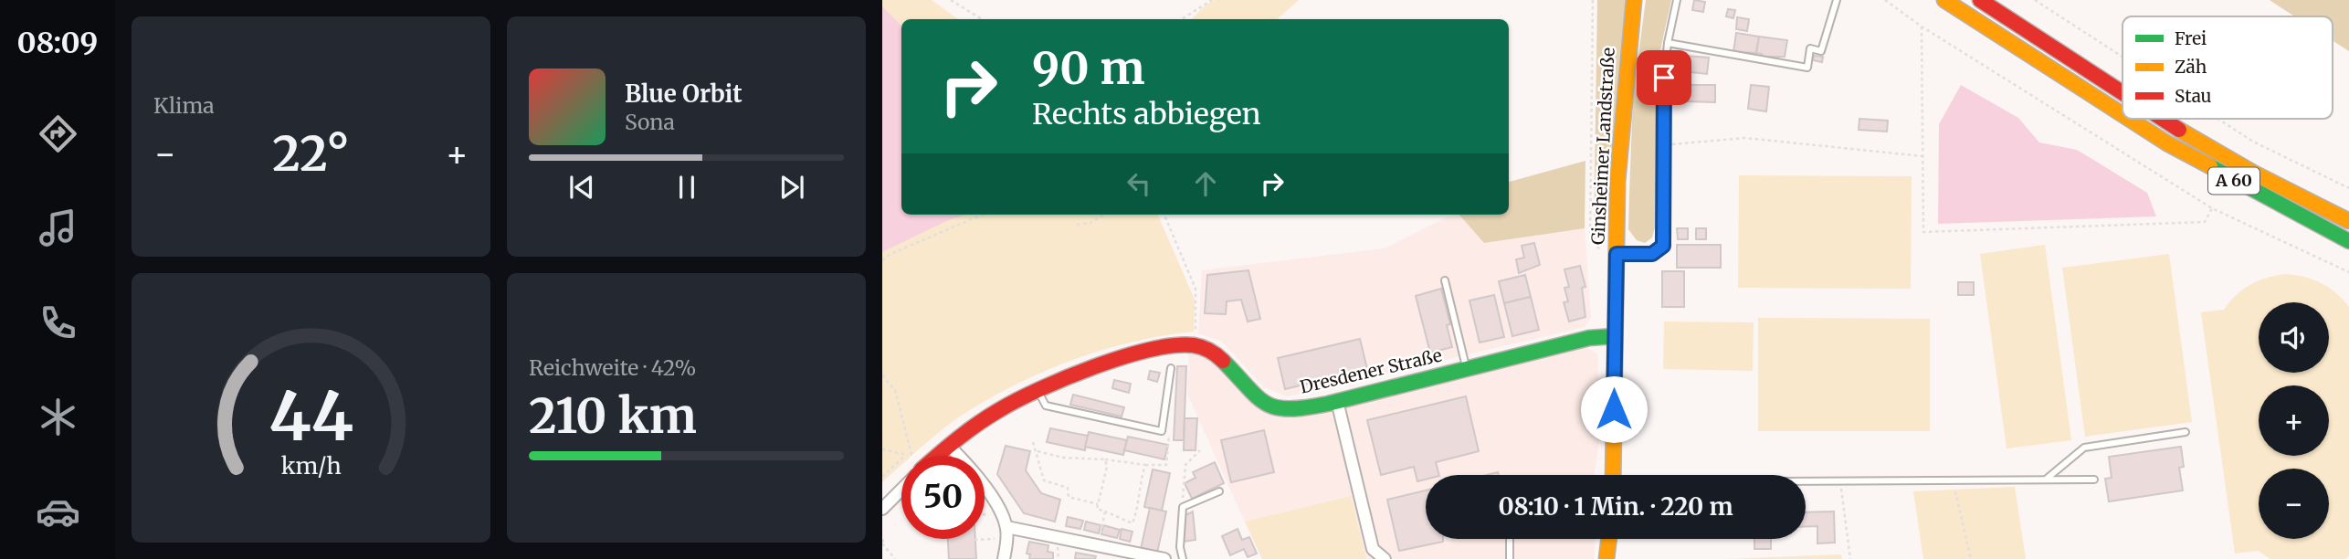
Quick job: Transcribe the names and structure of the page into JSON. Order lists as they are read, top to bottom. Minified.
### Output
{"streets":{"main road":["Ginsheimer Landstraße","A 60","Dresdener Straße"]},"crossings":[["Ginsheimer Landstraße","Dresdener Straße"]],"legend":["Frei","Zäh","Stau"],"page":{"tabs":"08:09","tile":["Klima",["Reichweite · 42%","210 km"]],"turn":["90 m","Rechts abbiegen"],"song":["Blue Orbit","Sona"],"heat":["−","22°","+"],"map_buttons":["+","−"],"limit":"50","trip":"08:10 · 1 Min. · 220 m","gauge":["44","km/h"]}}
